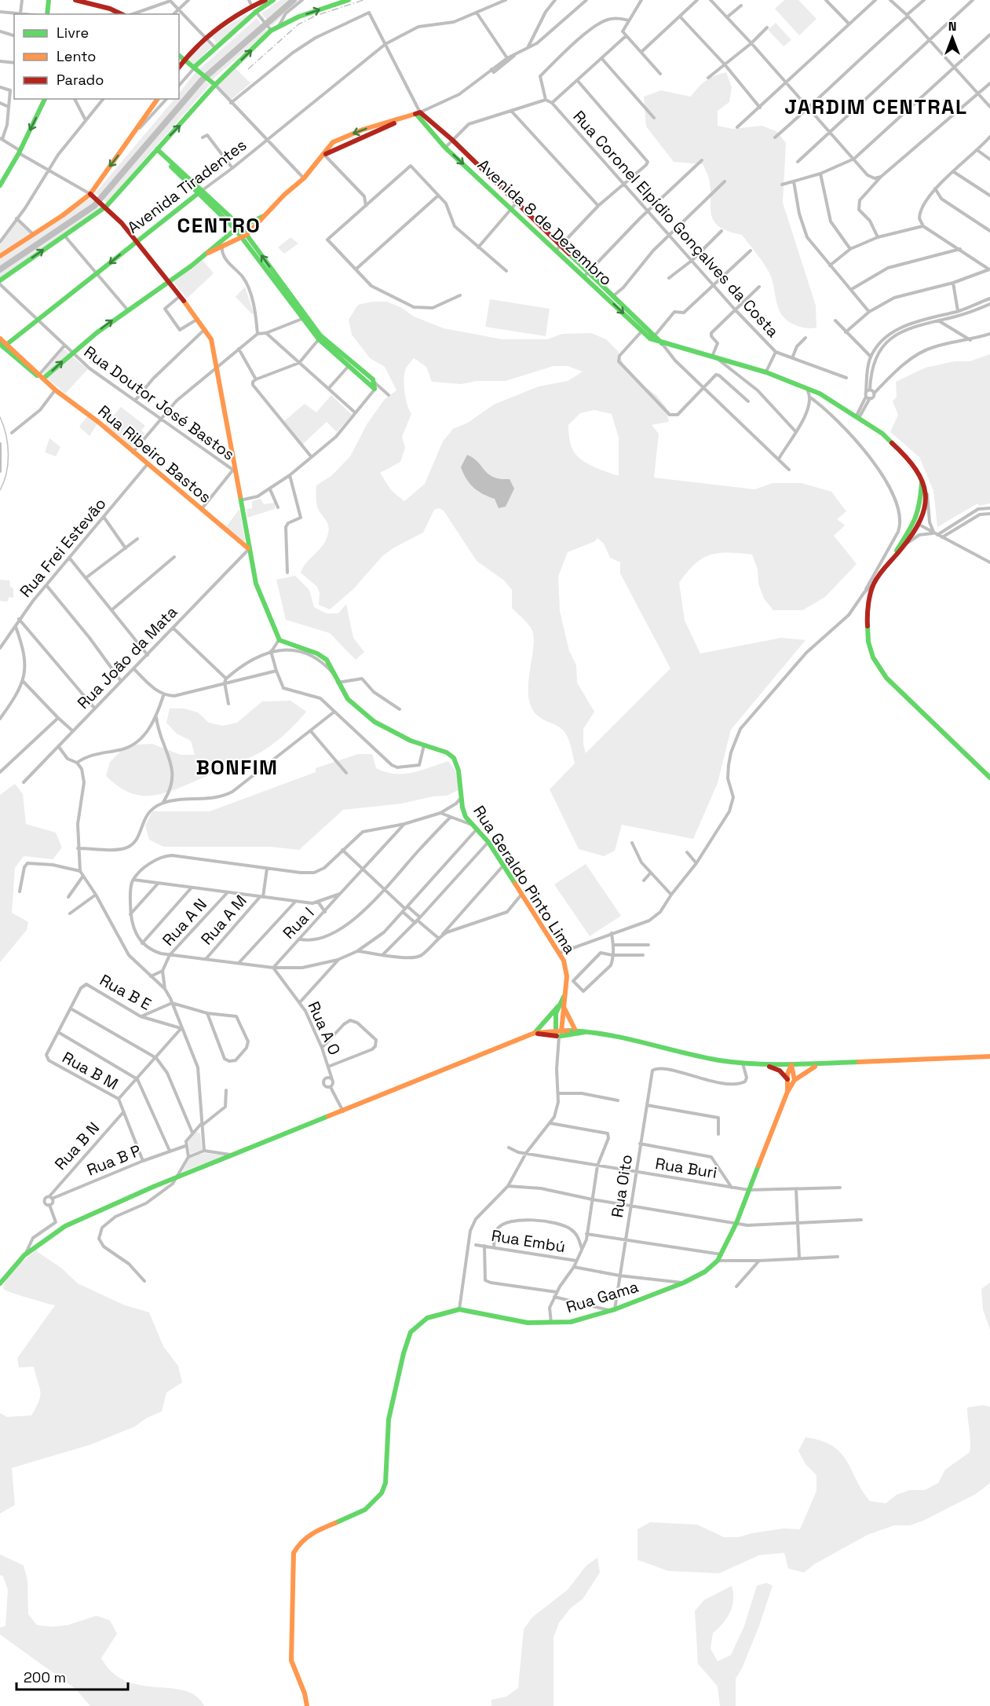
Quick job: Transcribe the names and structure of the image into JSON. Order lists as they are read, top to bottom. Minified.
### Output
{"streets":{"main road":["Avenida Tiradentes","Avenida 8 de Dezembro","Rua Ribeiro Bastos","Rua Geraldo Pinto Lima","Rua Gama"],"street":["Rua Coronel Elpídio Gonçalves da Costa","Rua Doutor José Bastos","Rua Frei Estevão","Rua João da Mata","Rua A M","Rua A N","Rua I","Rua B E","Rua A O","Rua B M","Rua B N","Rua B P","Rua Buri","Rua Oito","Rua Embú"]},"crossings":[["Avenida Tiradentes","Rua Doutor José Bastos"],["Avenida Tiradentes","Rua Ribeiro Bastos"],["Rua Ribeiro Bastos","Rua Frei Estevão"],["Rua Ribeiro Bastos","Rua João da Mata"],["Rua I","Rua A O"],["Rua B M","Rua B N"],["Rua B M","Rua B P"],["Rua B N","Rua B P"],["Rua Buri","Rua Oito"],["Rua Oito","Rua Gama"]],"districts":["JARDIM CENTRAL","CENTRO","BONFIM"],"legend":["Livre","Lento","Parado"],"scale_bar":"200 m","north":"top"}
